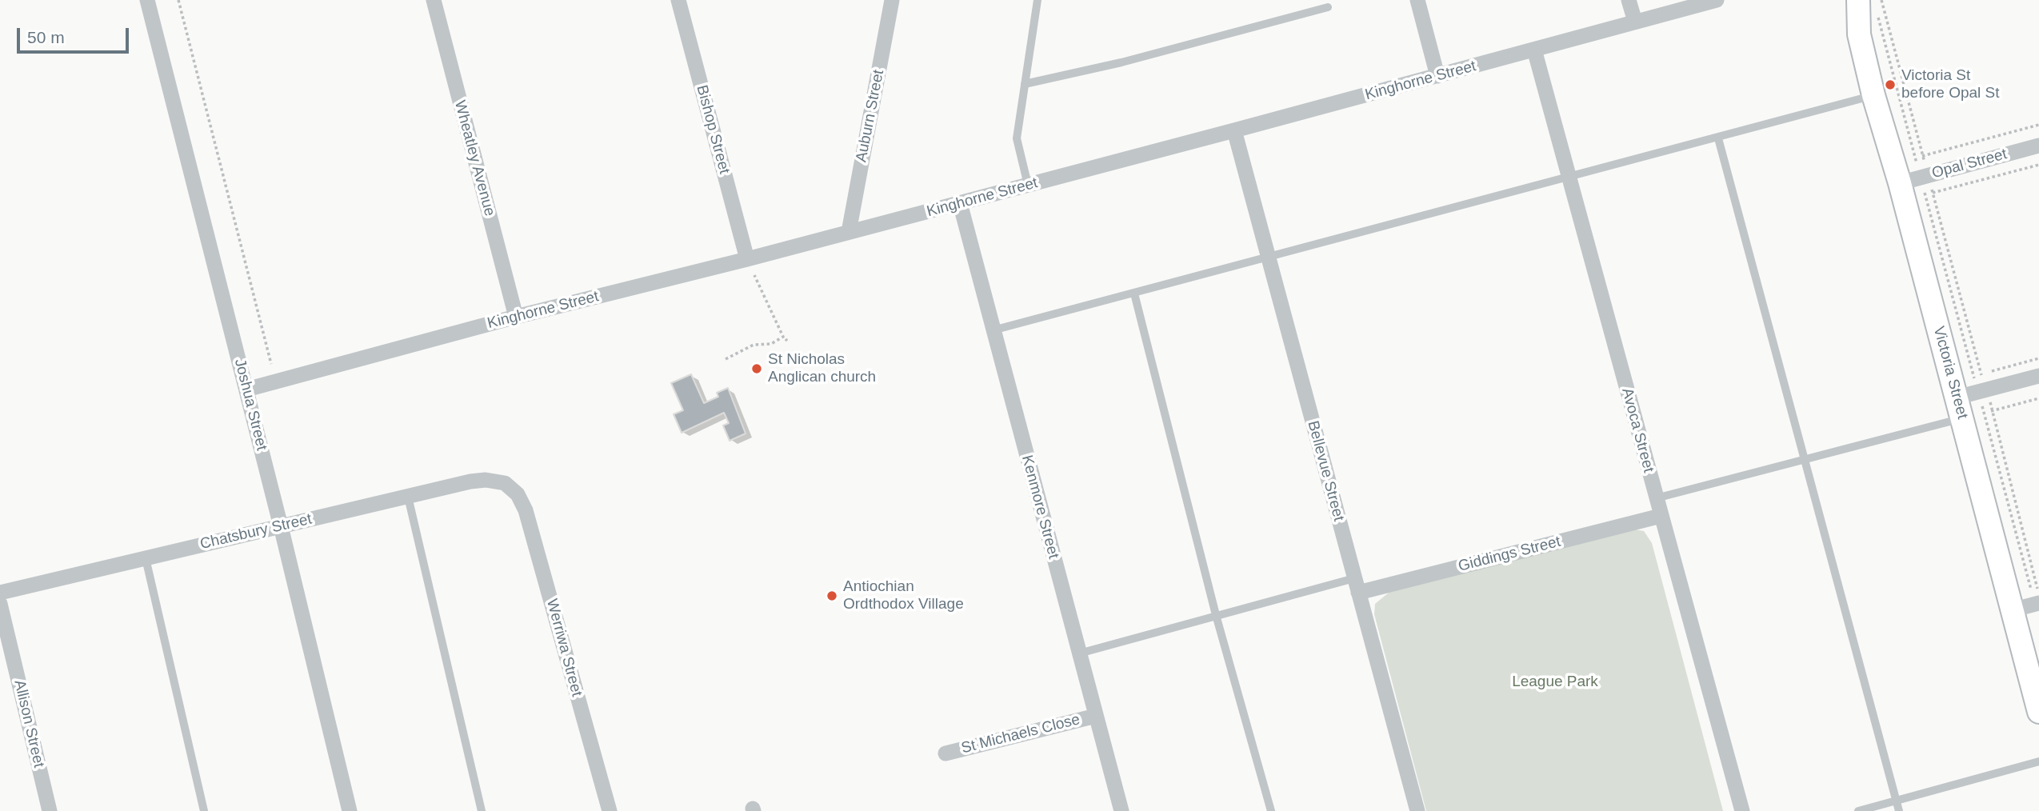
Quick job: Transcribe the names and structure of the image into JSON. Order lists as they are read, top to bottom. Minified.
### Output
{"streets":{"main road":["Victoria Street"],"street":["Kinghorne Street","Auburn Street","Bishop Street","Wheatley Avenue","Opal Street","Joshua Street","Avoca Street","Bellevue Street","Kenmore Street","Chatsbury Street","Giddings Street","Werriwa Street","Allison Street","St Michaels Close"]},"crossings":[["Kinghorne Street","Auburn Street"],["Kinghorne Street","Bishop Street"],["Kinghorne Street","Wheatley Avenue"],["Kinghorne Street","Joshua Street"],["Kinghorne Street","Avoca Street"],["Kinghorne Street","Bellevue Street"],["Kinghorne Street","Kenmore Street"],["Opal Street","Victoria Street"],["Joshua Street","Chatsbury Street"],["Avoca Street","Giddings Street"],["Bellevue Street","Giddings Street"],["Kenmore Street","St Michaels Close"],["Chatsbury Street","Werriwa Street"]],"parks":["League Park"],"places":["Victoria St before Opal St","St Nicholas Anglican church","Antiochian Ordthodox Village"],"scale_bar":"50 m"}
